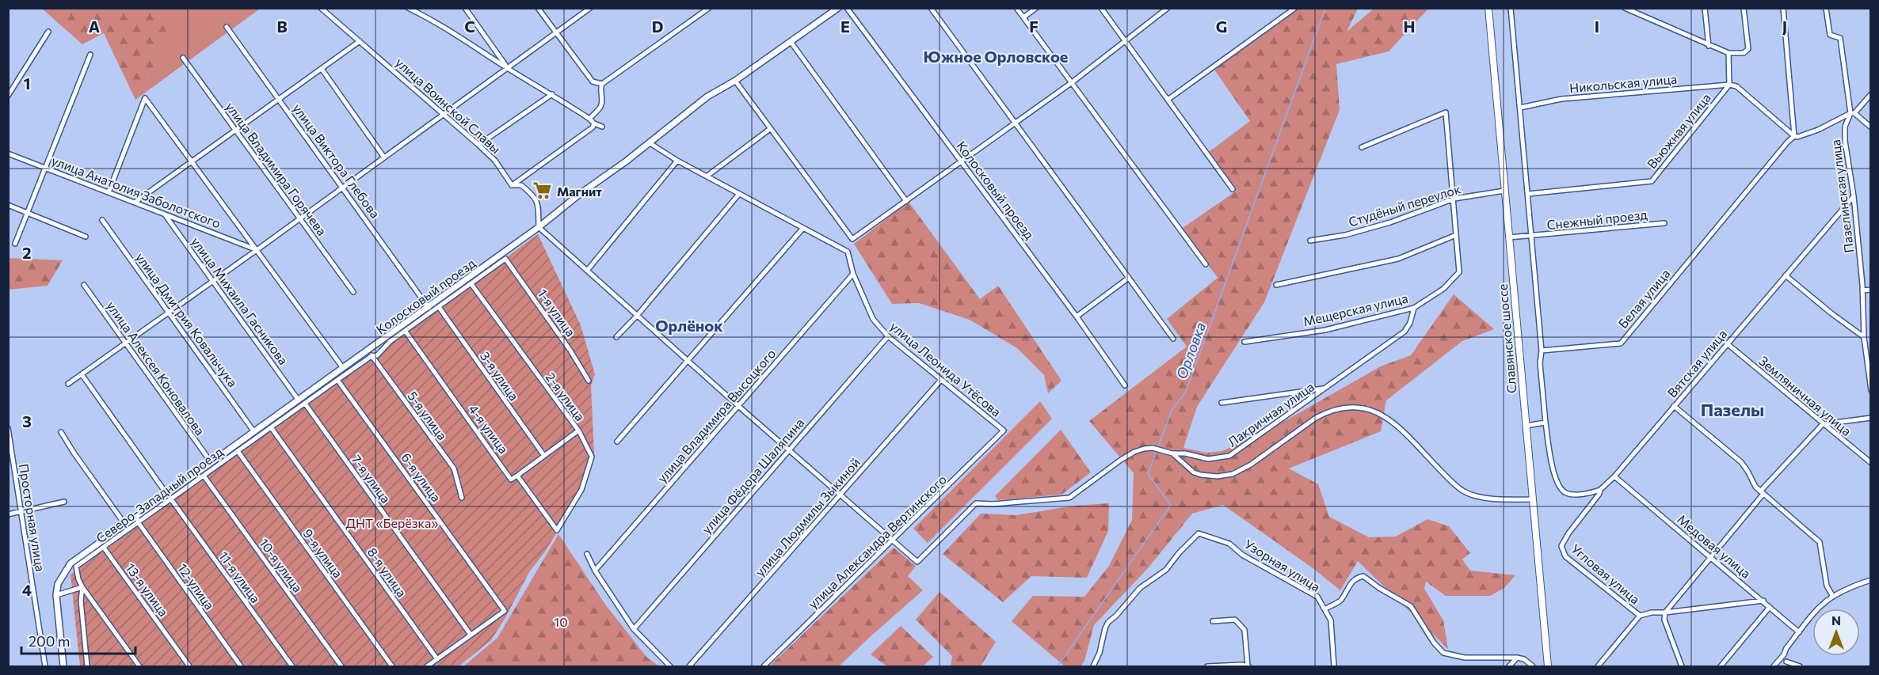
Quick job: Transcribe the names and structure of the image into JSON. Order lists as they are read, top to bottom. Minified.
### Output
{"streets":{"main road":["Славянское шоссе"],"street":["Никольская улица","улица Воинской Славы","Вьюжная улица","улица Виктора Глебова","улица Владимира Горячева","Колосковый проезд","улица Анатолия Заболотского","Пазелинская улица","Студёный переулок","Снежный проезд","Белая улица","улица Михаила Гасникова","Мещерская улица","1-я улица","улица Дмитрия Ковальчука","Вятская улица","улица Алексея Коновалова","улица Леонида Утёсова","3-я улица","Земляничная улица","2-я улица","Лакричная улица","5-я улица","улица Владимира Высоцкого","4-я улица","улица Фёдора Шаляпина","6-я улица","7-я улица","Северо-Западный проезд","улица Людмилы Зыкиной","Просторная улица","улица Александра Вертинского","Медовая улица","9-я улица","10-я улица","Узорная улица","8-я улица","Угловая улица","11-я улица","12-улица","13-я улица"]},"crossings":[["Никольская улица","Вьюжная улица"],["улица Виктора Глебова","Колосковый проезд"],["Колосковый проезд","улица Анатолия Заболотского"],["Колосковый проезд","улица Михаила Гасникова"],["Колосковый проезд","улица Дмитрия Ковальчука"],["Колосковый проезд","улица Алексея Коновалова"],["Колосковый проезд","улица Леонида Утёсова"],["Колосковый проезд","5-я улица"],["Колосковый проезд","Северо-Западный проезд"],["Колосковый проезд","11-я улица"],["Колосковый проезд","12-улица"],["улица Анатолия Заболотского","улица Михаила Гасникова"],["Пазелинская улица","Вятская улица"],["Студёный переулок","Славянское шоссе"],["Снежный проезд","Славянское шоссе"],["Мещерская улица","Лакричная улица"],["1-я улица","Северо-Западный проезд"],["Вятская улица","Земляничная улица"],["Вятская улица","Медовая улица"],["Вятская улица","Угловая улица"],["улица Леонида Утёсова","улица Владимира Высоцкого"],["улица Леонида Утёсова","улица Фёдора Шаляпина"],["улица Леонида Утёсова","улица Людмилы Зыкиной"],["улица Леонида Утёсова","улица Александра Вертинского"],["3-я улица","Северо-Западный проезд"],["2-я улица","4-я улица"],["2-я улица","Северо-Западный проезд"],["Лакричная улица","улица Александра Вертинского"],["5-я улица","Северо-Западный проезд"],["4-я улица","Северо-Западный проезд"],["6-я улица","7-я улица"],["6-я улица","Северо-Западный проезд"],["7-я улица","Северо-Западный проезд"],["Северо-Западный проезд","9-я улица"],["Северо-Западный проезд","10-я улица"],["Северо-Западный проезд","8-я улица"],["Северо-Западный проезд","11-я улица"],["Северо-Западный проезд","12-улица"],["Северо-Западный проезд","13-я улица"]],"districts":["Южное Орловское","Орлёнок","Пазелы"],"water":["Орловка"],"parks":["ДНТ «Берёзка»","10"],"places":{"supermarket":["Магнит"]},"scale_bar":"200 m","north":"top","grid":{"columns":["A","B","C","D","E","F","G","H","I","J"],"rows":["1","2","3","4"]}}
